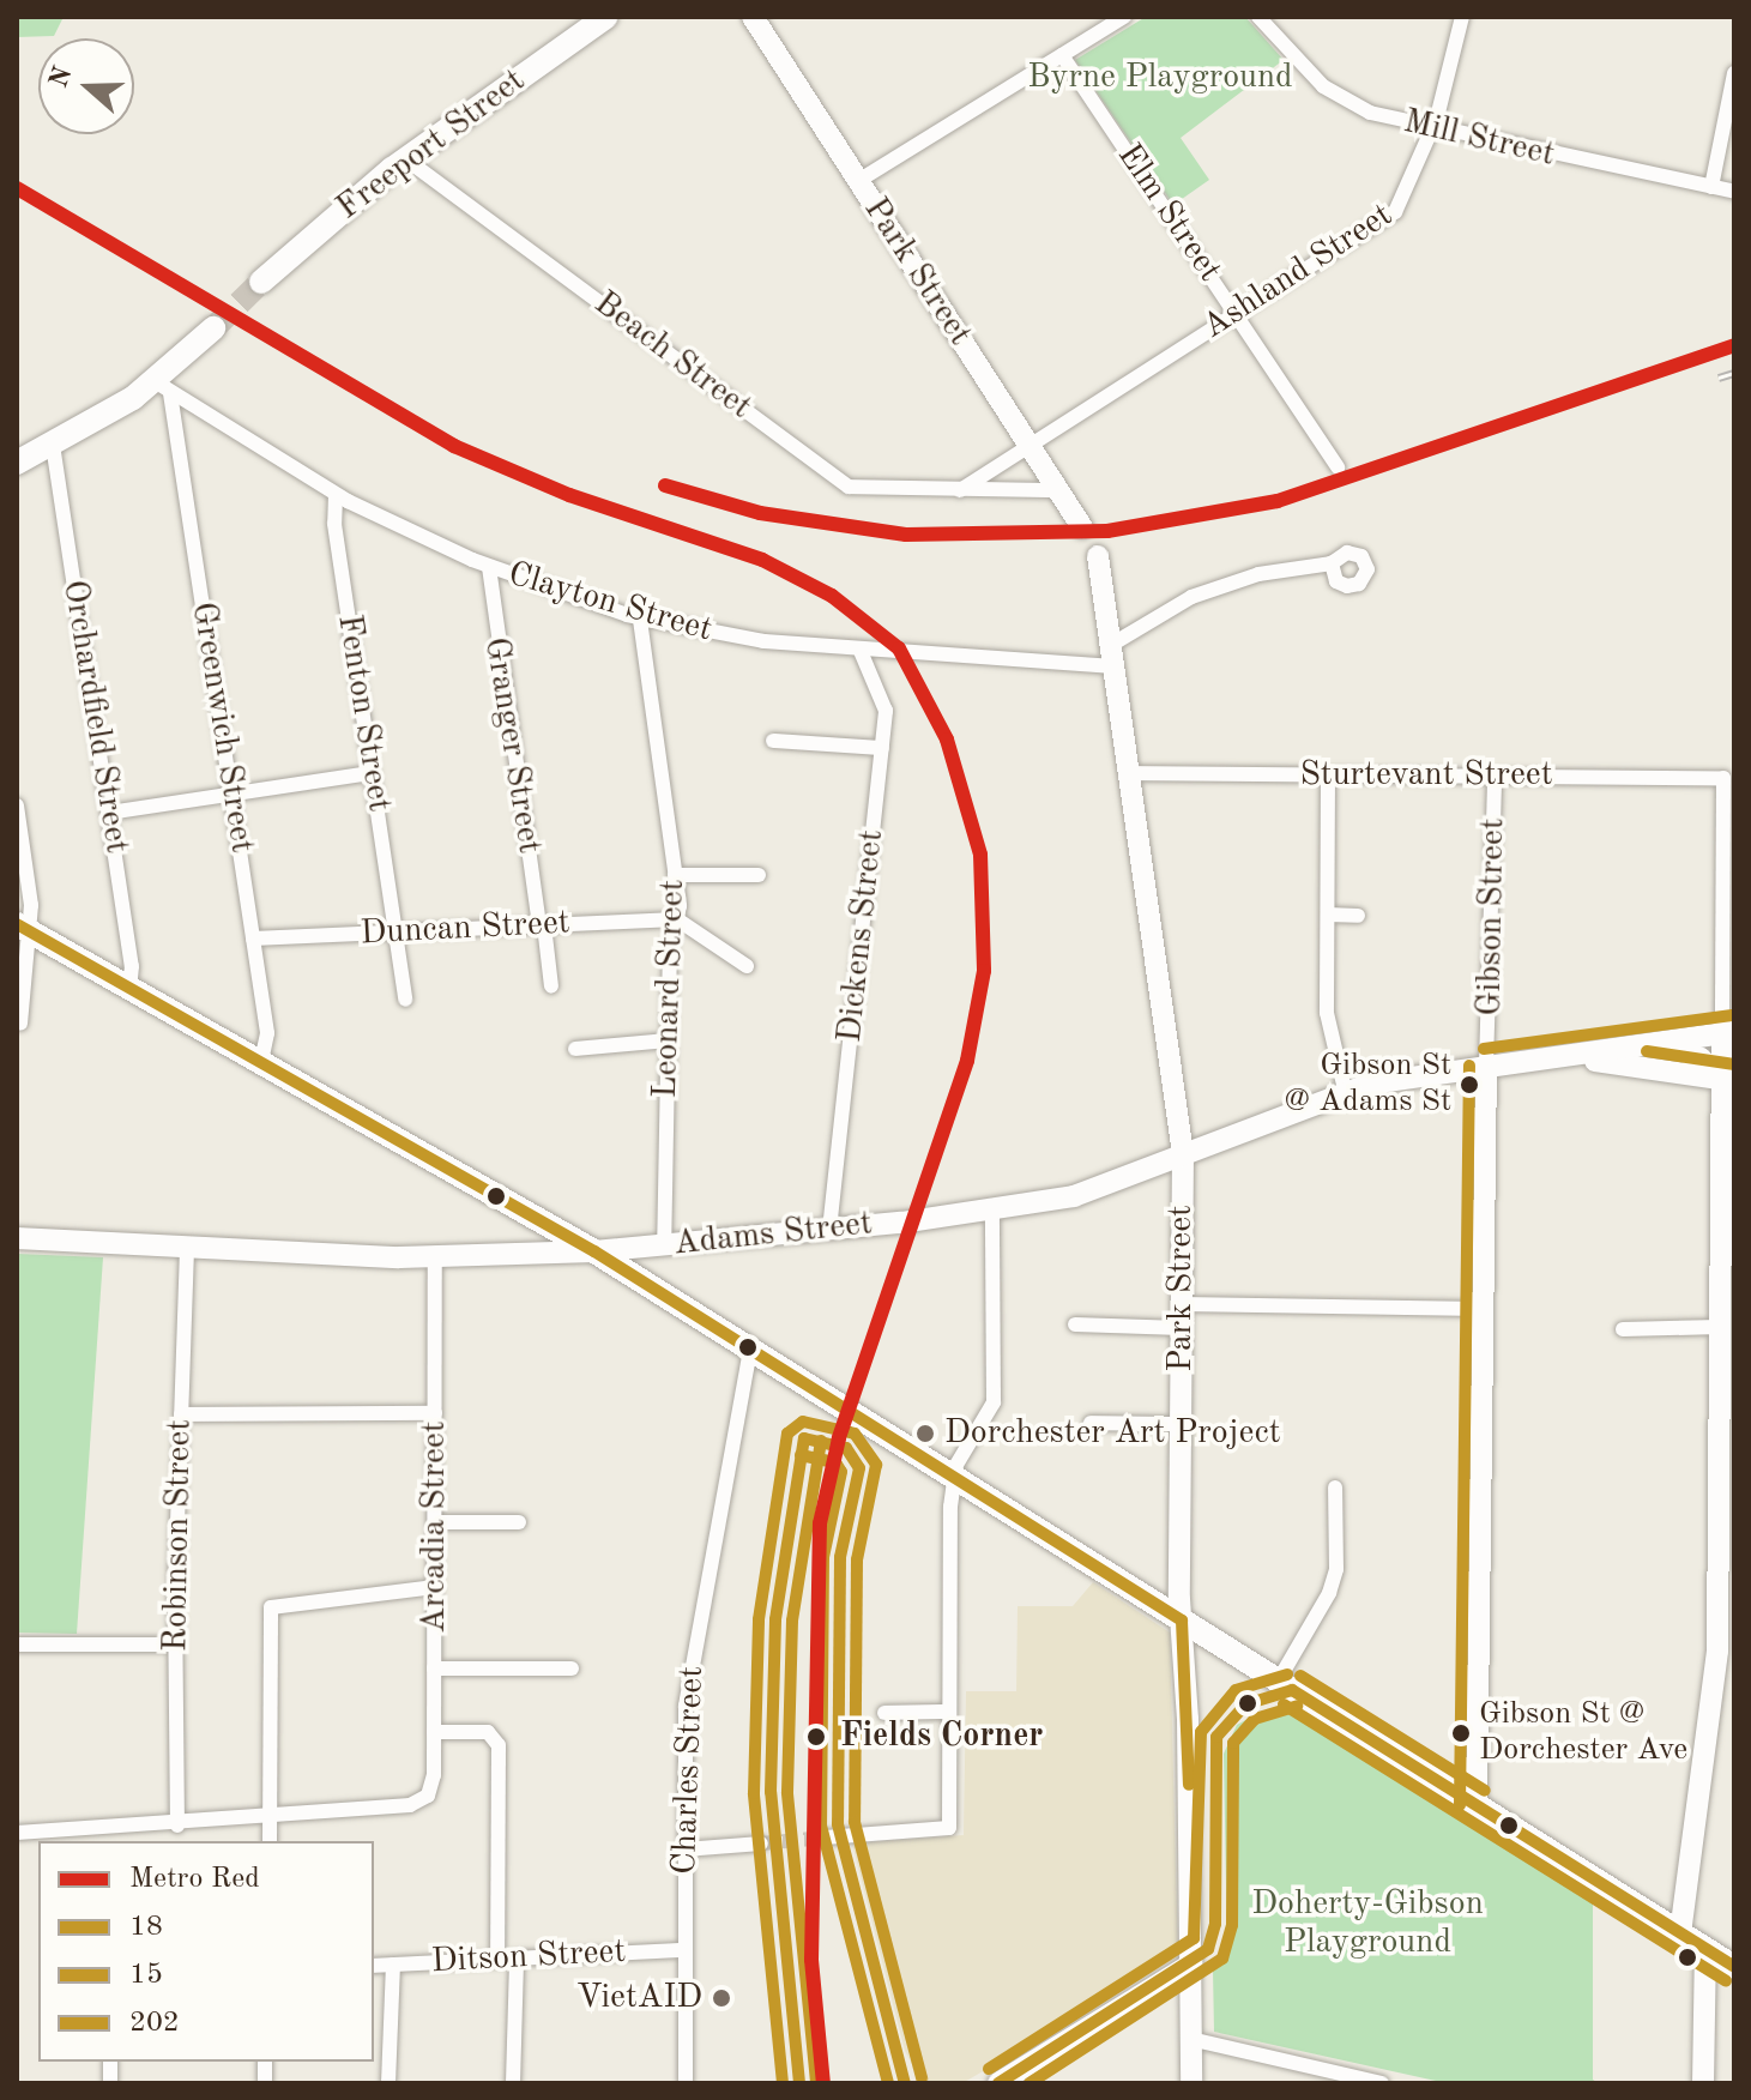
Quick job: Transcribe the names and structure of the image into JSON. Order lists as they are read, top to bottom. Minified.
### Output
{"streets":{"main road":["Freeport Street"],"street":["Mill Street","Elm Street","Park Street","Ashland Street","Beach Street","Clayton Street","Fenton Street","Orchardfield Street","Greenwich Street","Granger Street","Sturtevant Street","Gibson Street","Duncan Street","Dickens Street","Leonard Street","Adams Street","Arcadia Street","Robinson Street","Charles Street","Ditson Street"]},"crossings":[["Mill Street","Ashland Street"],["Freeport Street","Beach Street"],["Elm Street","Ashland Street"],["Park Street","Ashland Street"],["Park Street","Beach Street"],["Park Street","Clayton Street"],["Park Street","Sturtevant Street"],["Park Street","Adams Street"],["Clayton Street","Fenton Street"],["Clayton Street","Greenwich Street"],["Clayton Street","Granger Street"],["Clayton Street","Dickens Street"],["Clayton Street","Leonard Street"],["Fenton Street","Duncan Street"],["Greenwich Street","Duncan Street"],["Granger Street","Duncan Street"],["Sturtevant Street","Gibson Street"],["Sturtevant Street","Adams Street"],["Gibson Street","Adams Street"],["Duncan Street","Leonard Street"],["Dickens Street","Adams Street"],["Leonard Street","Adams Street"],["Adams Street","Arcadia Street"],["Adams Street","Robinson Street"],["Charles Street","Ditson Street"]],"parks":["Byrne Playground","Doherty-Gibson Playground"],"places":["Gibson St @ Adams St","Dorchester Art Project","Gibson St @ Dorchester Ave","Fields Corner","VietAID"],"lines":["metro line Red","transit line 18","transit line 202","transit line 15"],"legend":["Metro Red","18","15","202"],"north":"left"}
